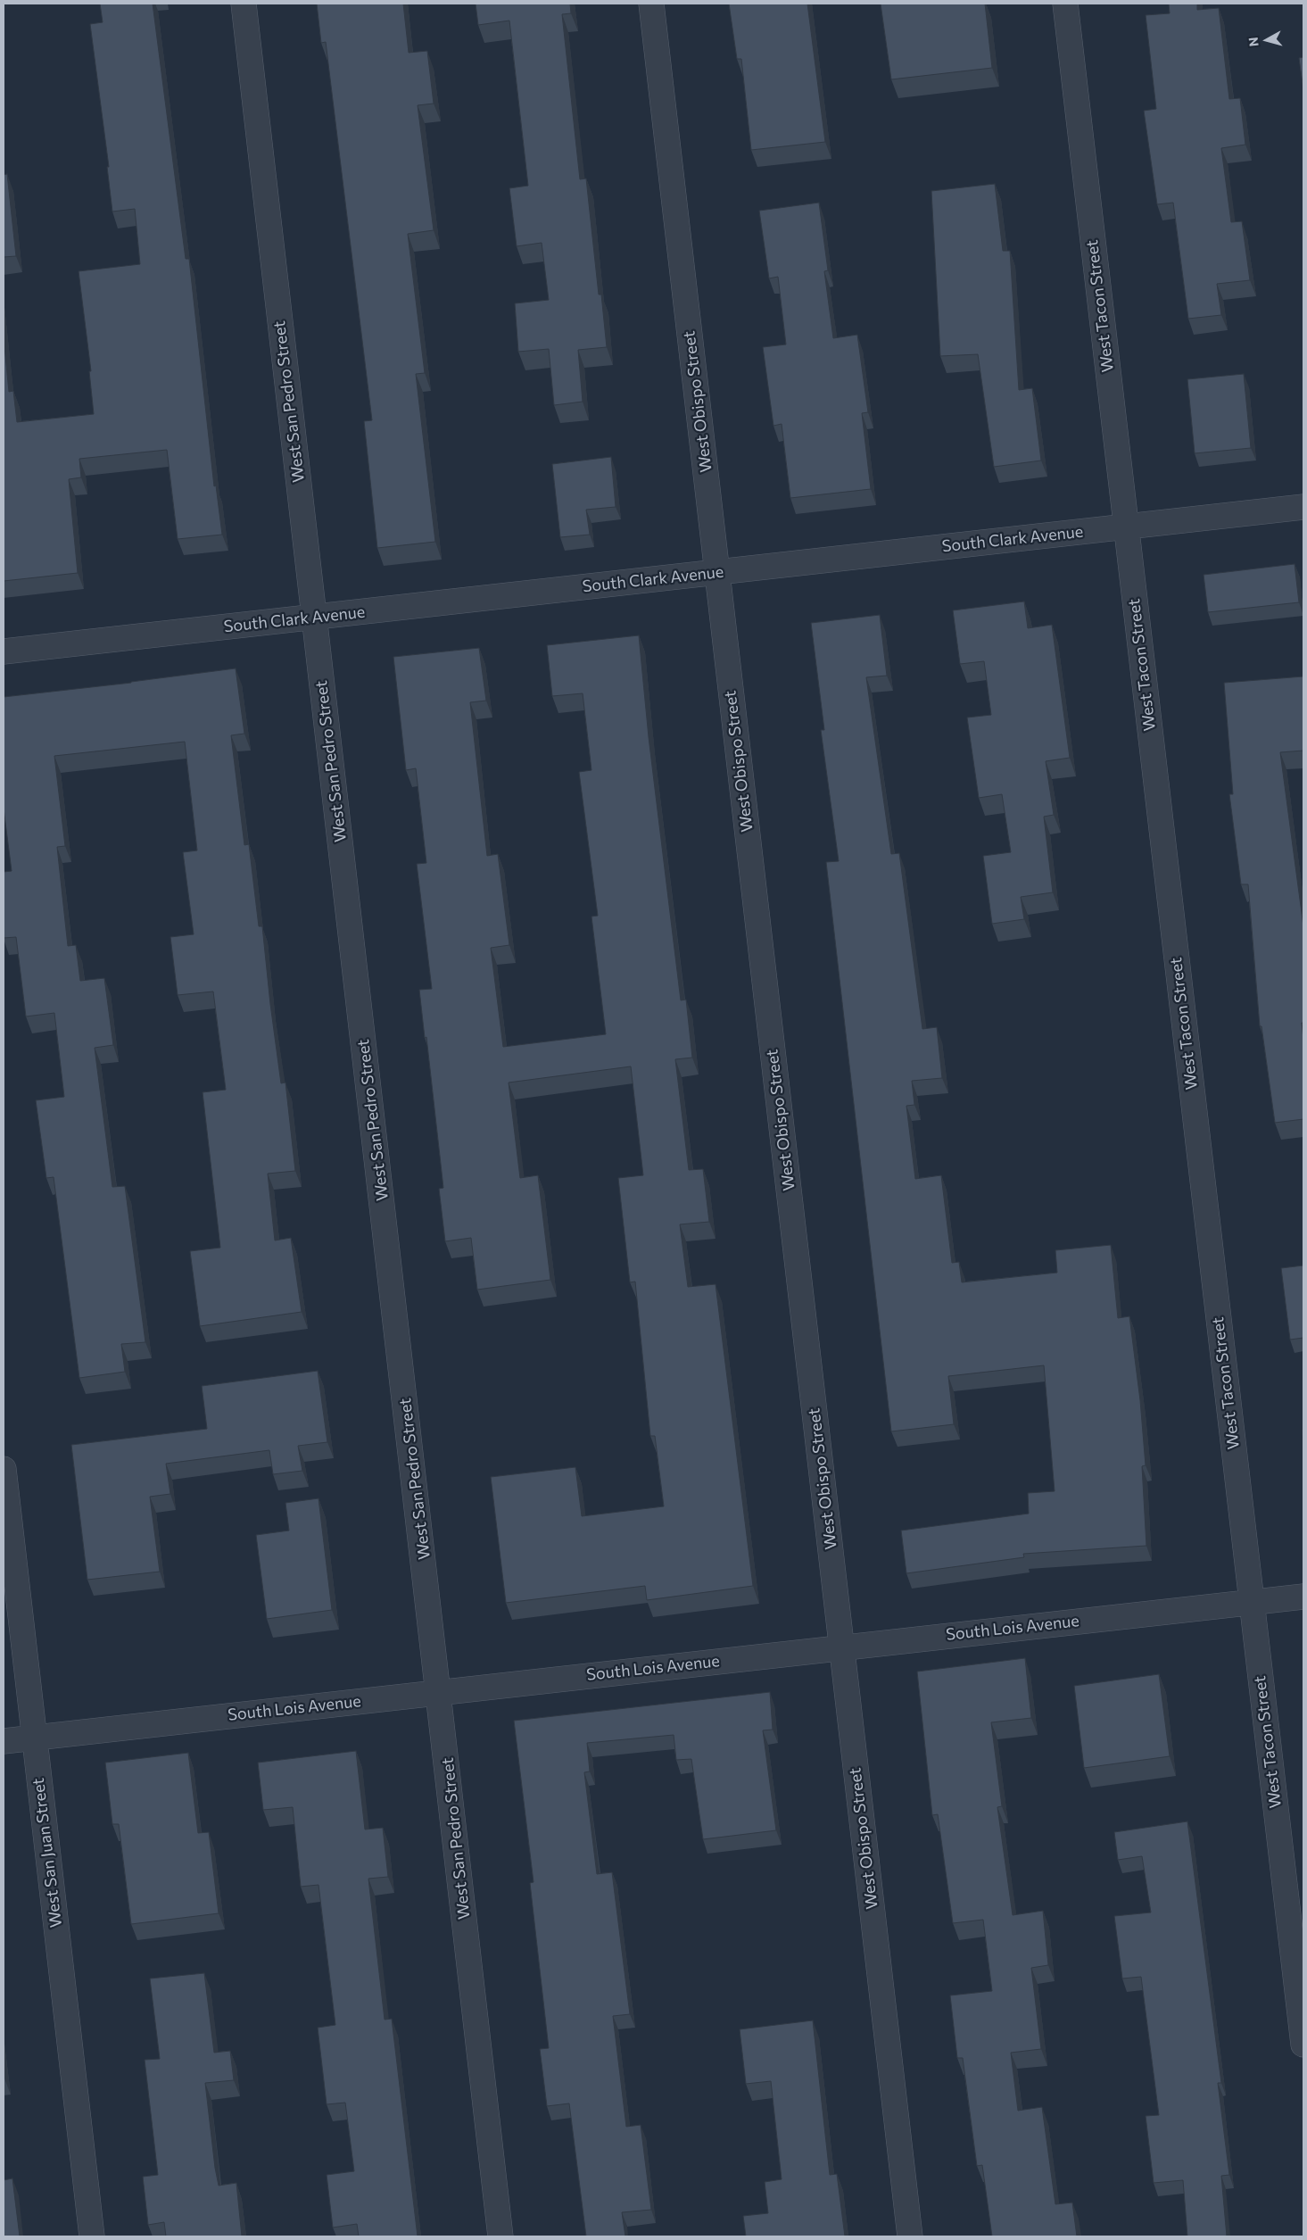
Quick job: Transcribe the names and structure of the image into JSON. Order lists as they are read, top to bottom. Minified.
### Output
{"streets":{"street":["West Tacon Street","West San Pedro Street","West Obispo Street","South Clark Avenue","South Lois Avenue","West San Juan Street"]},"crossings":[["West Tacon Street","South Clark Avenue"],["West Tacon Street","South Lois Avenue"],["West San Pedro Street","South Clark Avenue"],["West San Pedro Street","South Lois Avenue"],["West Obispo Street","South Clark Avenue"],["West Obispo Street","South Lois Avenue"],["South Lois Avenue","West San Juan Street"]],"north":"left"}
